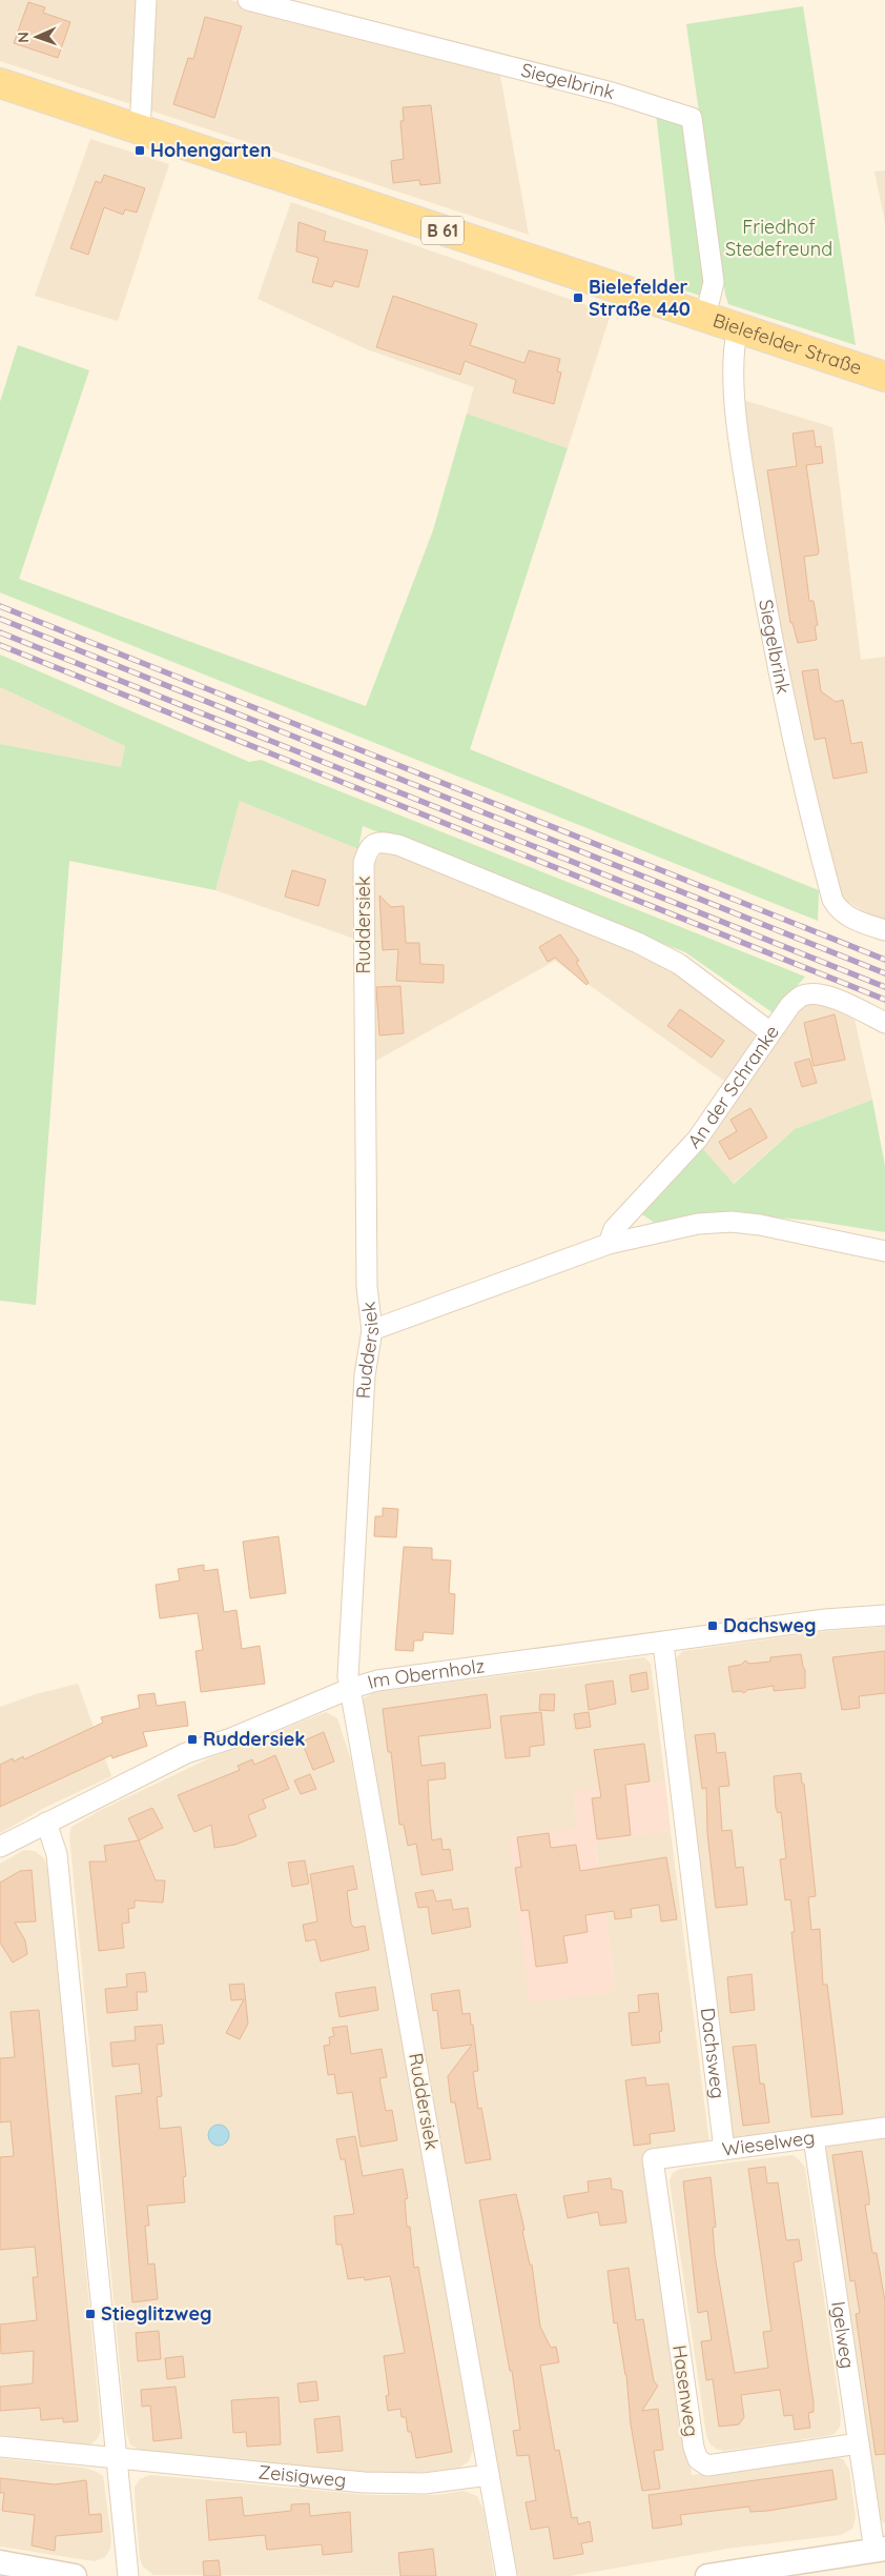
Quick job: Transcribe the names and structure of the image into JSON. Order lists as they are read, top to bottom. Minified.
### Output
{"streets":{"main road":["B 61","Bielefelder Straße"],"street":["Siegelbrink","Ruddersiek","An der Schranke","Im Obernholz","Dachsweg","Wieselweg","Igelweg","Hasenweg","Zeisigweg"]},"crossings":[["Siegelbrink","Bielefelder Straße"],["Ruddersiek","An der Schranke"],["Ruddersiek","Im Obernholz"],["Ruddersiek","Zeisigweg"],["Im Obernholz","Dachsweg"],["Dachsweg","Wieselweg"],["Wieselweg","Igelweg"],["Wieselweg","Hasenweg"],["Igelweg","Hasenweg"]],"parks":["Friedhof Stedefreund"],"places":{"transit":["Hohengarten","Bielefelder Straße 440","Dachsweg","Ruddersiek","Stieglitzweg"]},"north":"left"}
